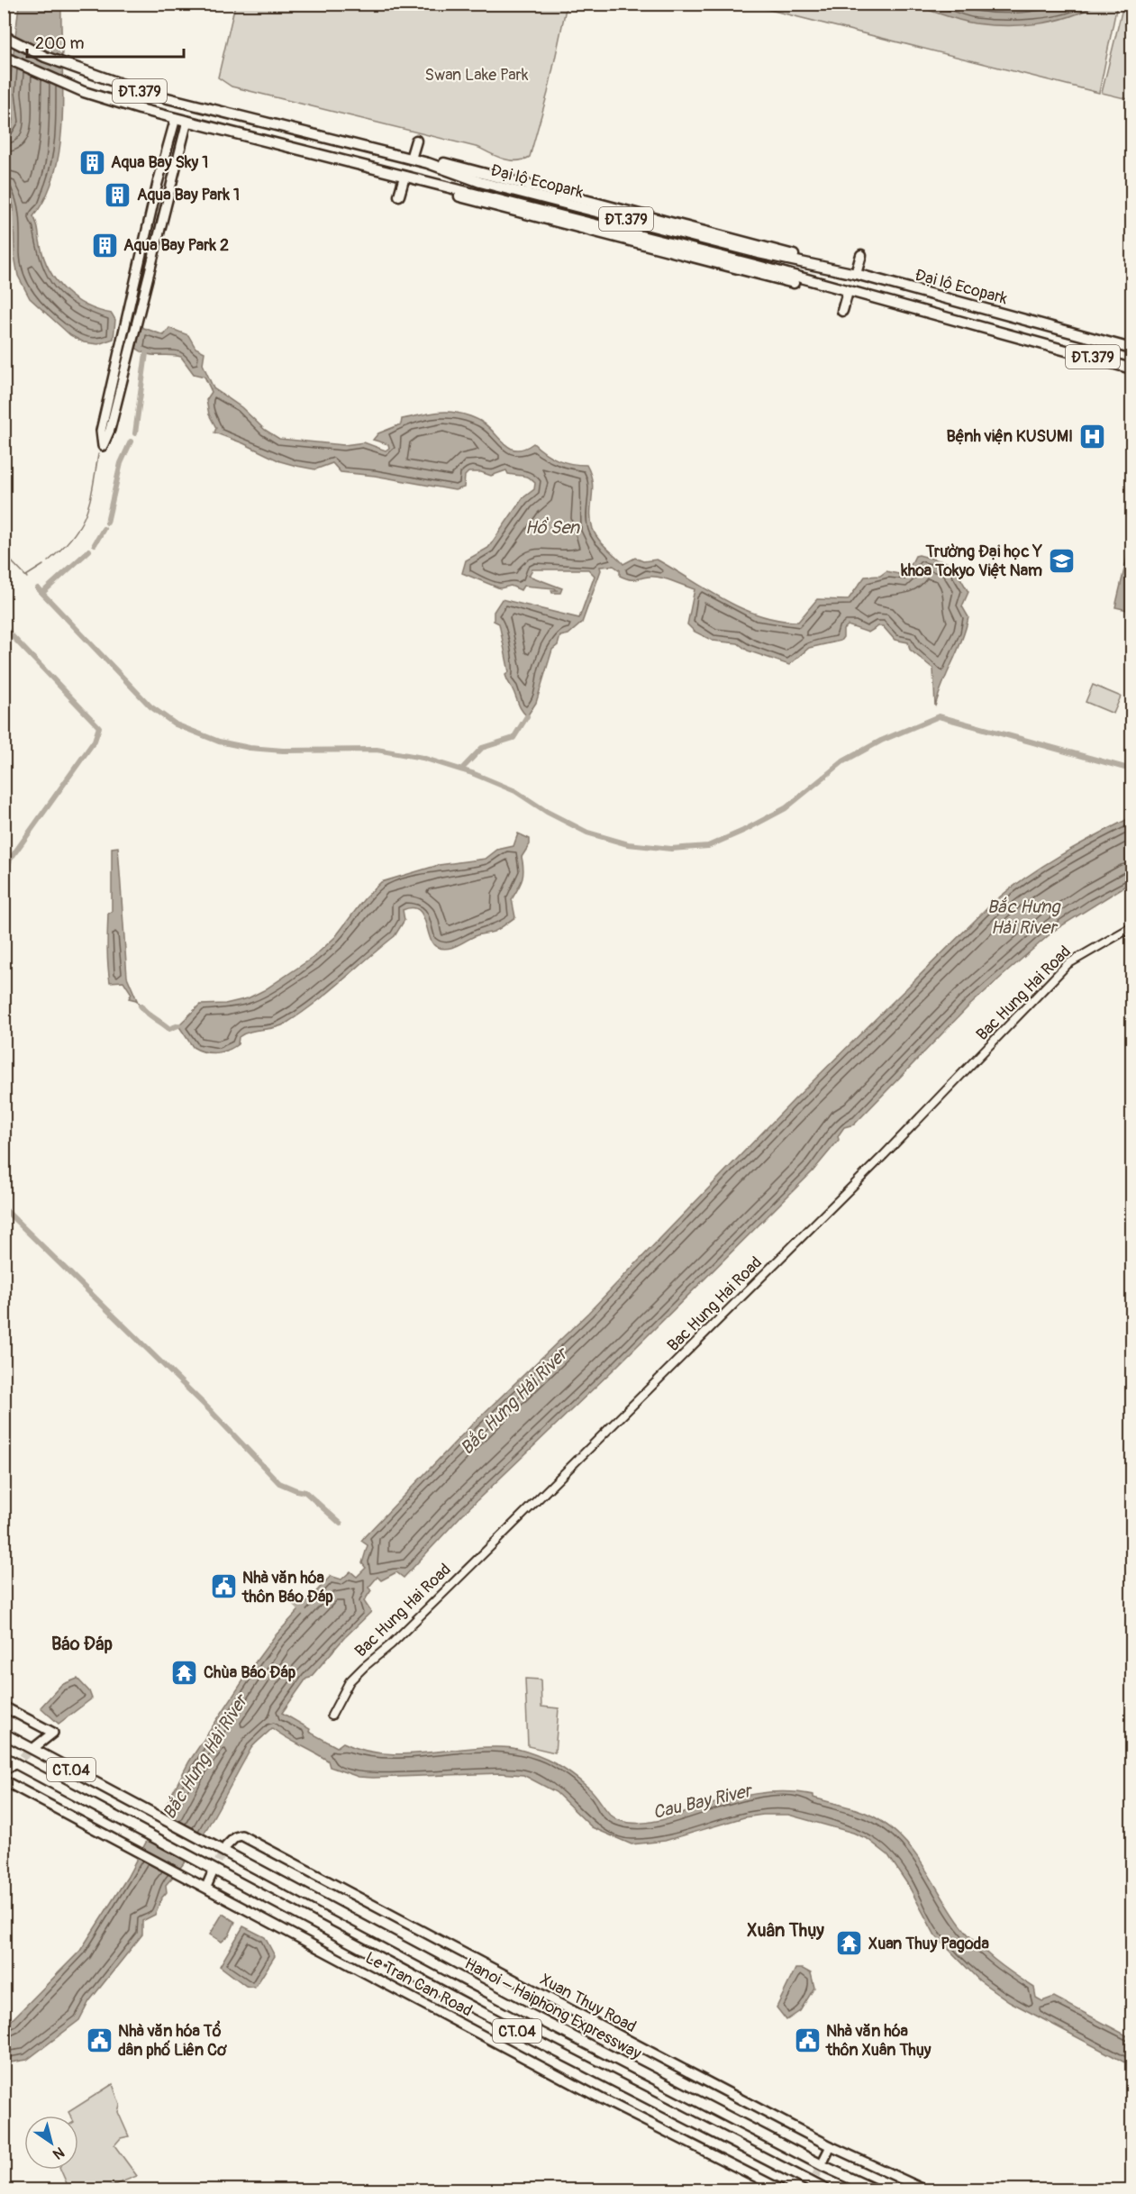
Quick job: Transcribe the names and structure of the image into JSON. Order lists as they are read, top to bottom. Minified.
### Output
{"streets":{"highway":["ĐT.379","Đại lộ Ecopark","CT.04","Hanoi – Haiphong Expressway"],"main road":["Le Tran Can Road","Xuan Thuy Road"],"street":["Bac Hung Hai Road"]},"crossings":[["CT.04","Xuan Thuy Road"],["CT.04","Hanoi – Haiphong Expressway"],["Xuan Thuy Road","Hanoi – Haiphong Expressway"]],"districts":["Báo Đáp","Xuân Thụy"],"water":["Hồ Sen","Bắc Hưng Hải River","Cau Bay River"],"parks":["Swan Lake Park"],"places":{"building":["Aqua Bay Sky 1","Aqua Bay Park 1","Aqua Bay Park 2"],"hospital":["Bệnh viện KUSUMI"],"school or university":["Trường Đại học Y khoa Tokyo Việt Nam"],"public building":["Nhà văn hóa thôn Báo Đáp","Nhà văn hóa Tổ dân phố Liên Cơ","Nhà văn hóa thôn Xuân Thụy"],"temple":["Chùa Báo Đáp","Xuan Thuy Pagoda"]},"scale_bar":"200 m","north":"bottom right"}
